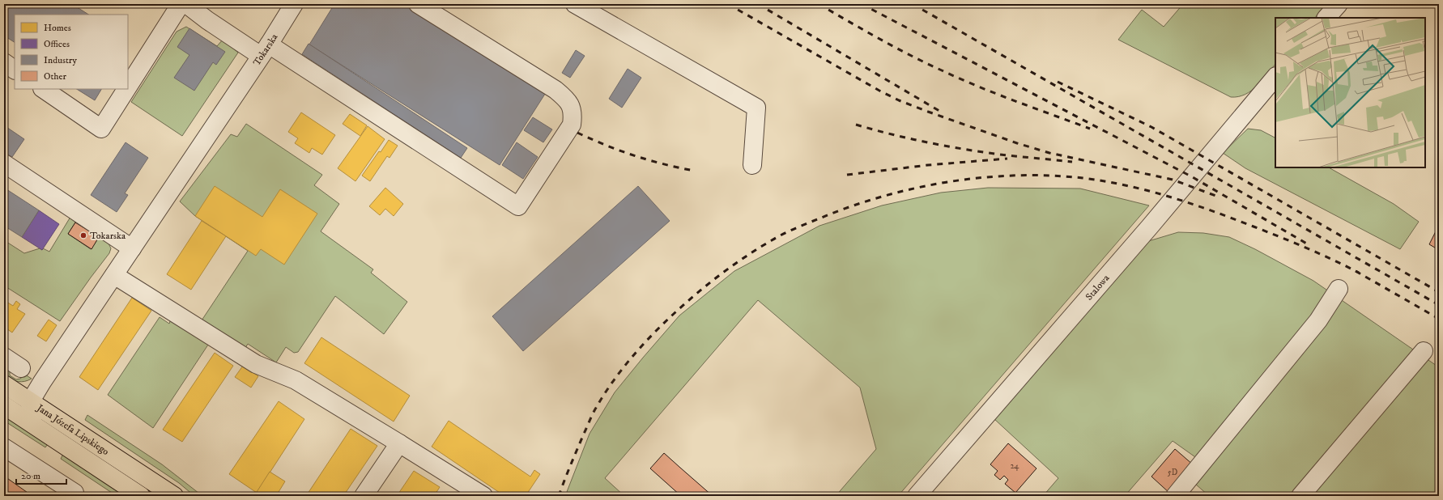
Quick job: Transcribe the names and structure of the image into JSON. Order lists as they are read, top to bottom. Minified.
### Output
{"streets":{"main road":["Jana Józefa Lipskiego"],"street":["Tokarska","Stalowa"]},"crossings":[["Tokarska","Jana Józefa Lipskiego"]],"places":["Tokarska"],"house_numbers":["24","5D"],"legend":["Homes","Offices","Industry","Other"],"scale_bar":"20 m"}
